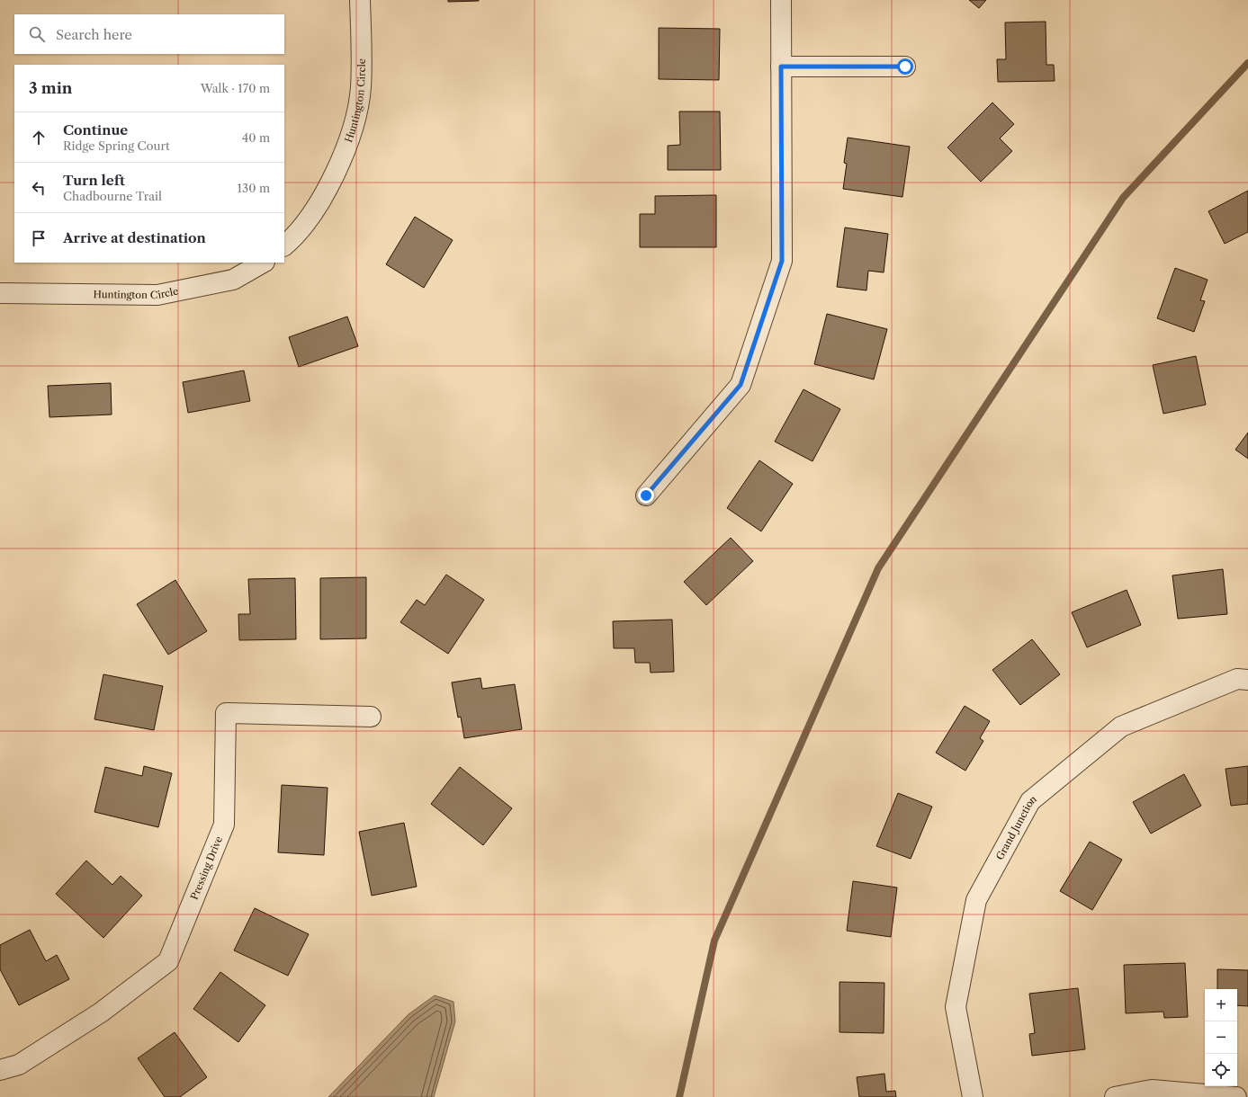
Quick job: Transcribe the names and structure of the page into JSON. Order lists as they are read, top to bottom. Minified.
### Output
{"streets":{"street":["Huntington Circle","Grand Junction","Pressing Drive"]},"page":{"search":"Search here","heading":["3 min","Walk · 170 m"],"list":[["Continue","Ridge Spring Court","40 m"],["Turn left","Chadbourne Trail","130 m"],"Arrive at destination"],"map_buttons":["+","−"]}}
